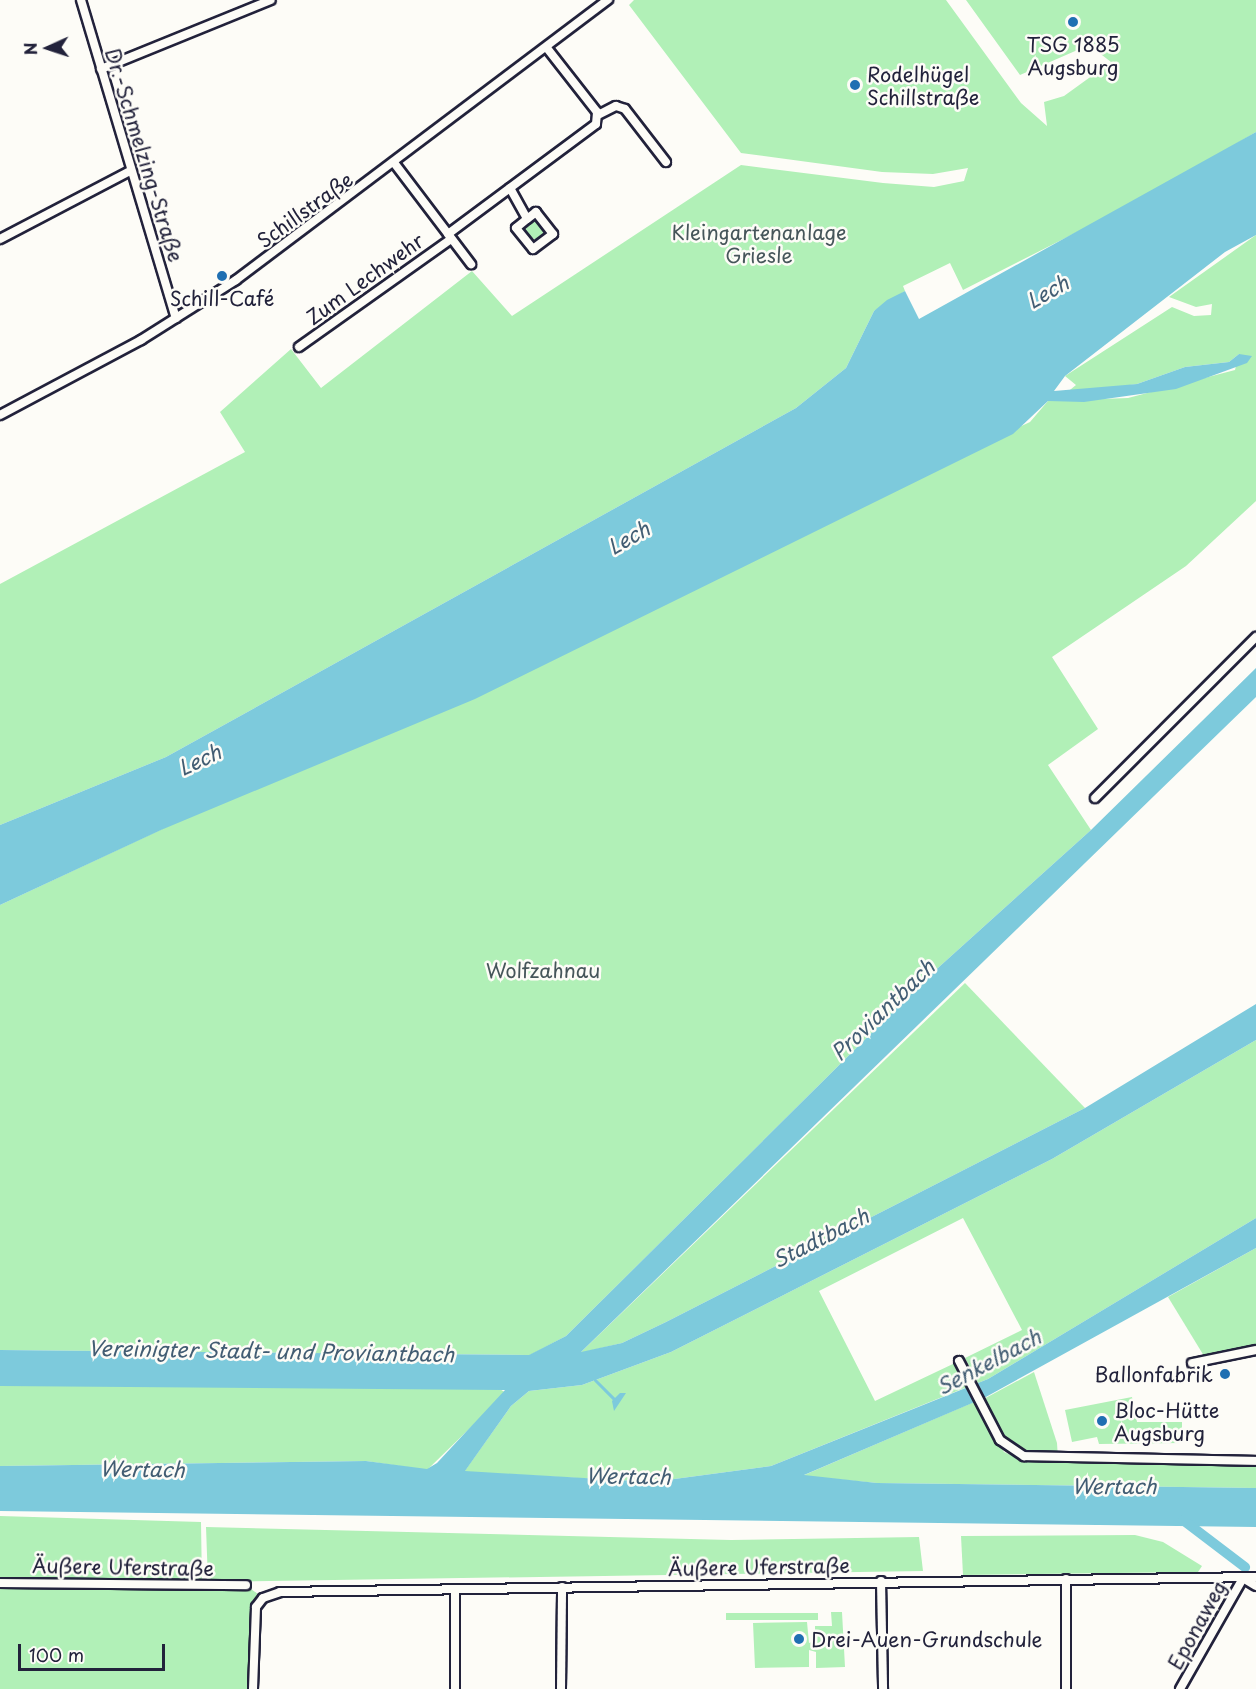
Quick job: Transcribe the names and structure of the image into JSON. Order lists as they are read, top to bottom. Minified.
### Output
{"streets":{"street":["Dr.-Schmelzing-Straße","Schillstraße","Zum Lechwehr","Äußere Uferstraße","Eponaweg"]},"crossings":[["Dr.-Schmelzing-Straße","Schillstraße"],["Schillstraße","Zum Lechwehr"],["Äußere Uferstraße","Eponaweg"]],"water":["Lech","Proviantbach","Stadtbach","Vereinigter Stadt- und Proviantbach","Senkelbach","Wertach"],"parks":["Kleingartenanlage Griesle","Wolfzahnau"],"places":["TSG 1885 Augsburg","Rodelhügel Schillstraße","Schill-Café","Ballonfabrik","Bloc-Hütte Augsburg","Drei-Auen-Grundschule"],"scale_bar":"100 m","north":"left"}
